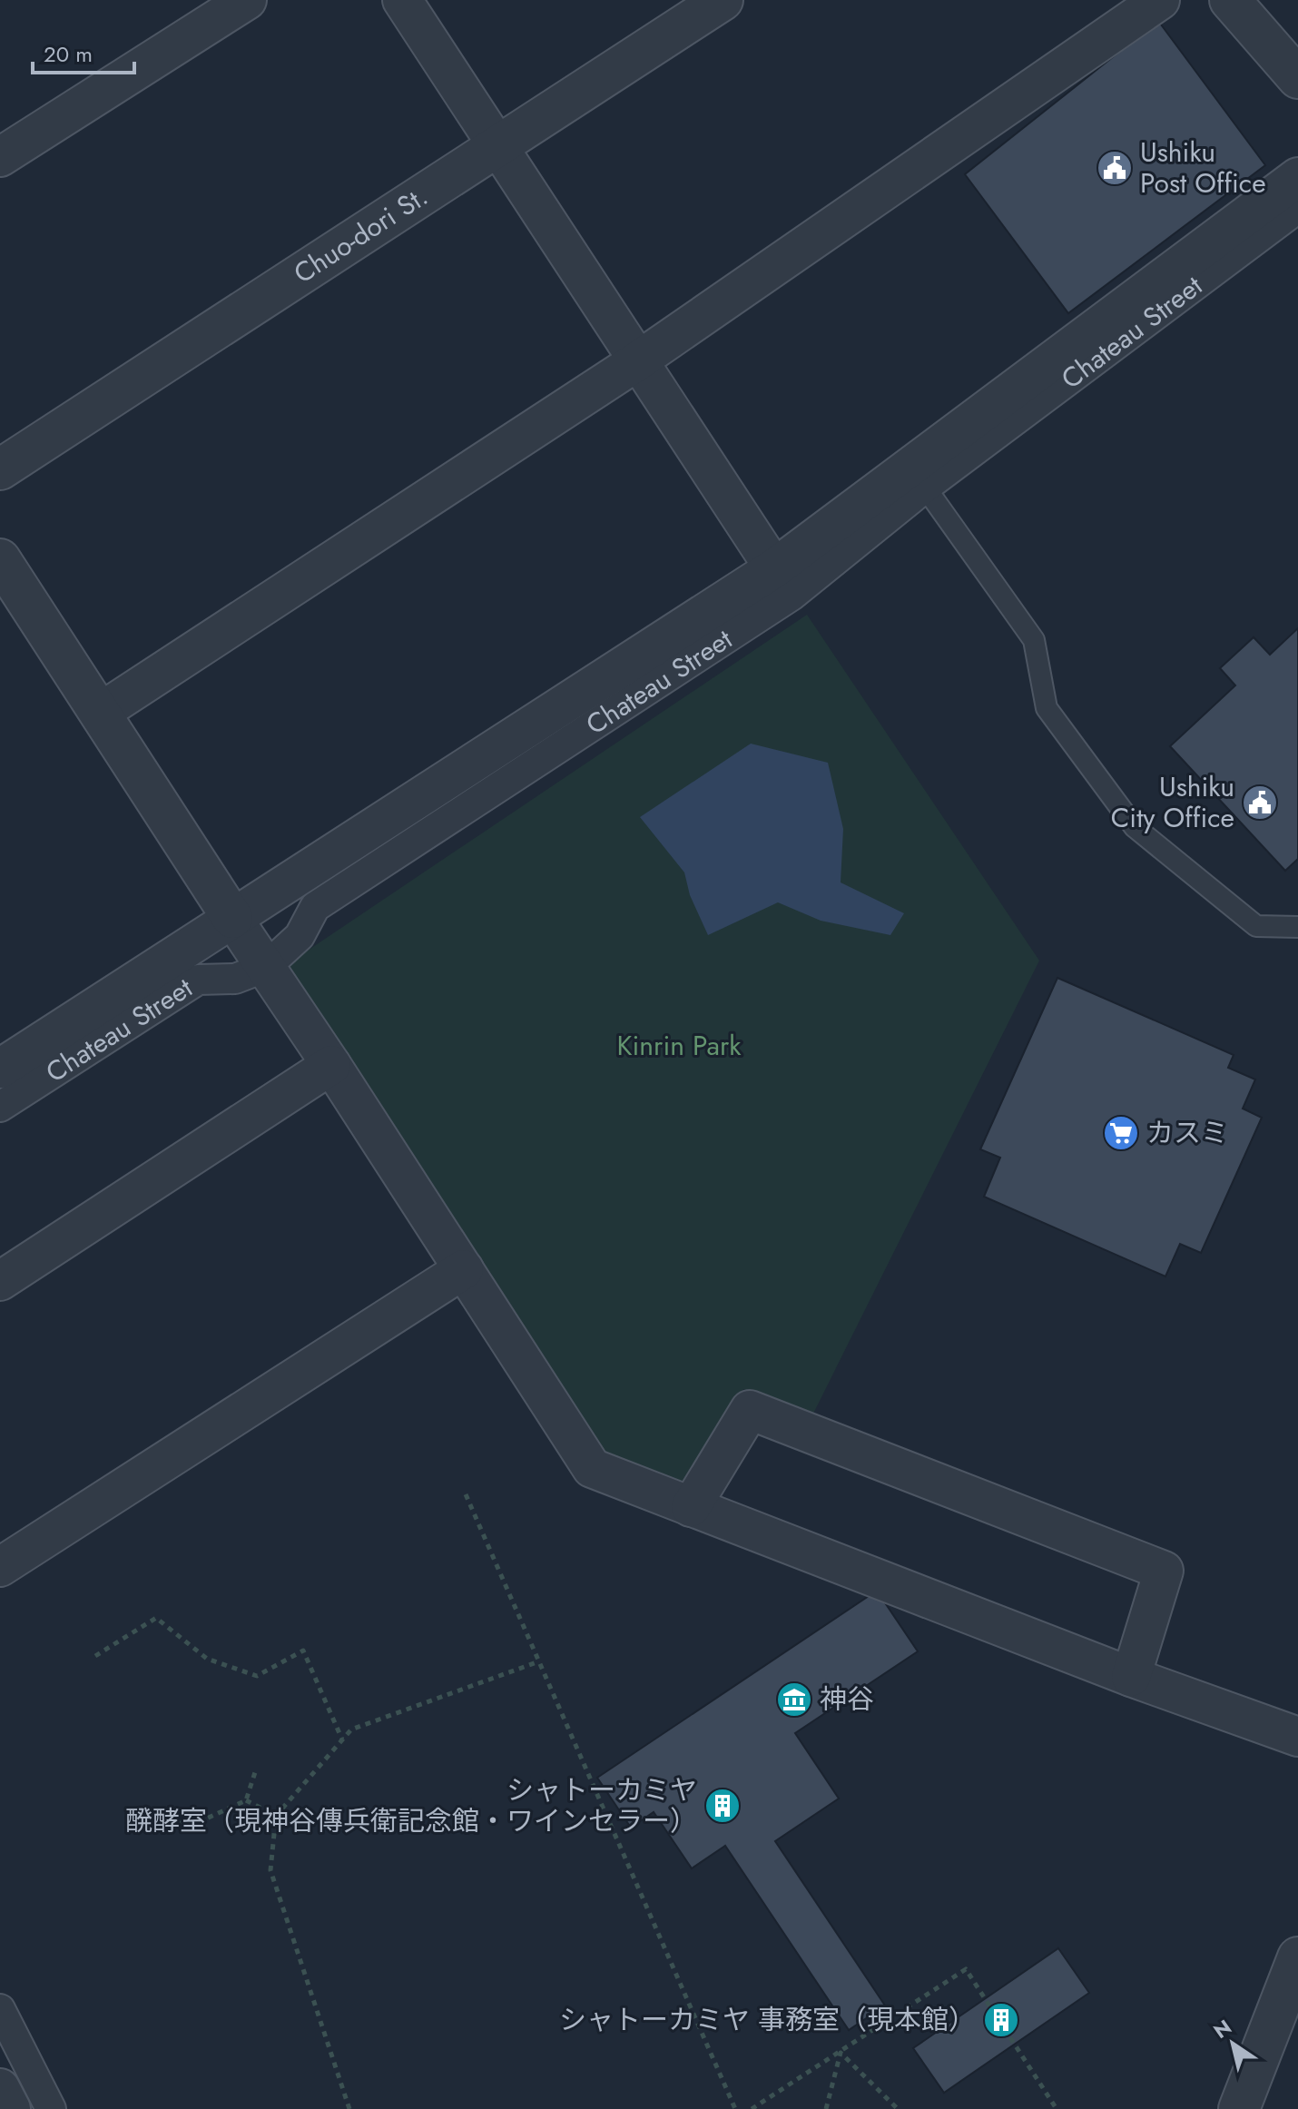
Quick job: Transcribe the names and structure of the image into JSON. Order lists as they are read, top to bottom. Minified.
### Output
{"streets":{"street":["Chuo-dori St.","Chateau Street"]},"parks":["Kinrin Park"],"places":{"public building":["Ushiku Post Office","Ushiku City Office"],"supermarket":["カスミ"],"museum":["神谷"],"building":["シャトーカミヤ 醗酵室（現神谷傳兵衛記念館・ワインセラー）","シャトーカミヤ 事務室（現本館）"]},"scale_bar":"20 m","north":"top left"}
